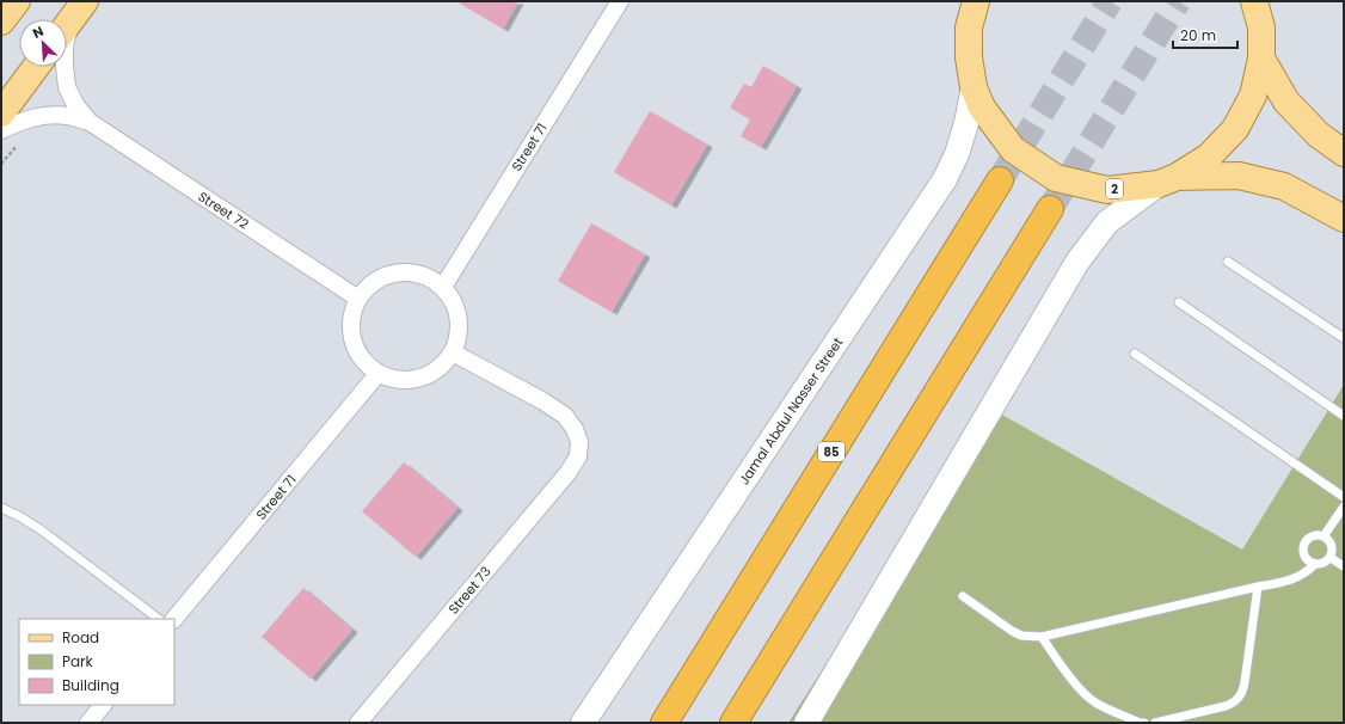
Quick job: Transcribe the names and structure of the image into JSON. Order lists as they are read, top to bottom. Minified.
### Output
{"streets":{"highway":["85"],"main road":["2","Jamal Abdul Nasser Street"],"street":["Street 71","Street 72","Street 73"]},"crossings":[["Street 71","Street 72"],["Street 71","Street 73"],["2","Jamal Abdul Nasser Street"],["Street 72","Street 73"]],"legend":["Road","Park","Building"],"scale_bar":"20 m","north":"top left"}
